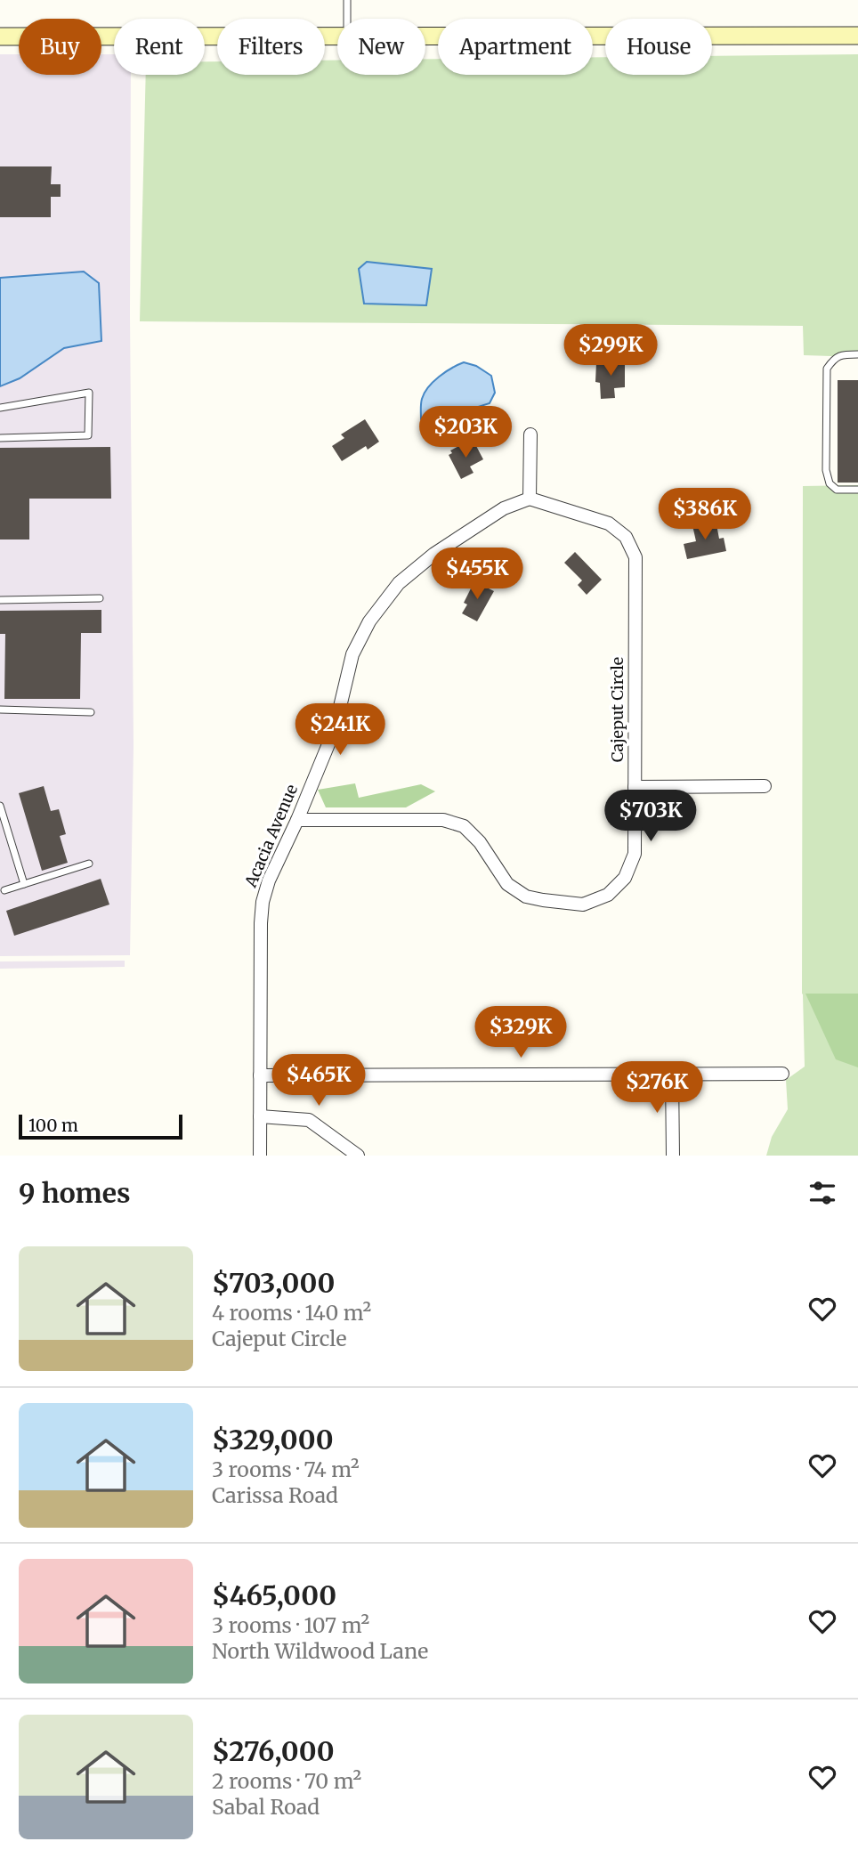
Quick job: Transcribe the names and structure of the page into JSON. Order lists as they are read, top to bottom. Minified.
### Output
{"streets":{"street":["Cajeput Circle","Acacia Avenue"]},"crossings":[["Cajeput Circle","Acacia Avenue"]],"scale_bar":"100 m","page":{"chip":["Buy","Rent","Filters","New","Apartment","House"],"price":["$299K","$203K","$386K","$455K","$241K","$703K","$329K","$465K","$276K"],"scale":"100 m","heading":"9 homes","list":[{"name":"$703,000","note":"4 rooms · 140 m² · Cajeput Circle"},{"name":"$329,000","note":"3 rooms · 74 m² · Carissa Road"},{"name":"$465,000","note":"3 rooms · 107 m² · North Wildwood Lane"},{"name":"$276,000","note":"2 rooms · 70 m² · Sabal Road"}]}}
